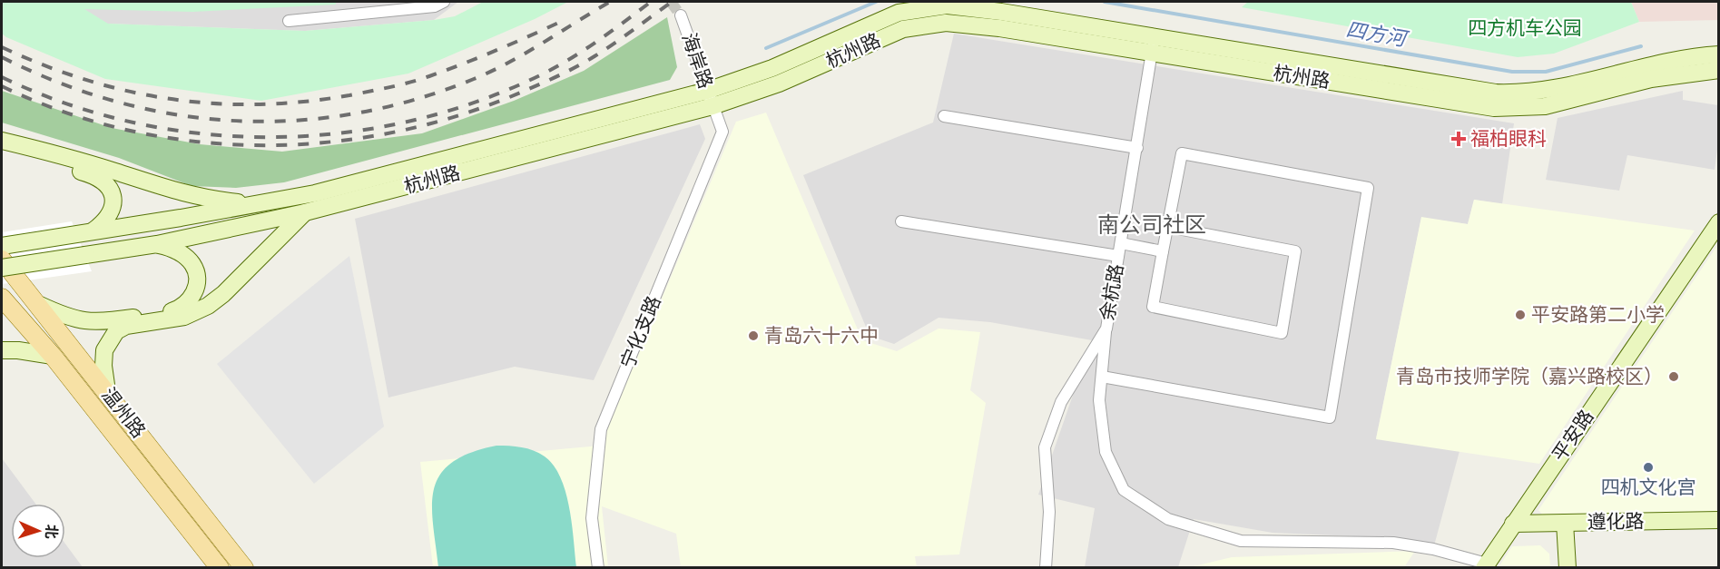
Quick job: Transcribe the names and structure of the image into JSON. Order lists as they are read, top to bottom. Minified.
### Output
{"streets":{"main road":["杭州路","温州路","平安路","遵化路"],"street":["海岸路","余杭路","宁化支路"]},"crossings":[["杭州路","海岸路"],["杭州路","余杭路"],["杭州路","宁化支路"],["海岸路","宁化支路"],["平安路","遵化路"]],"districts":["南公司社区"],"water":["四方河"],"parks":["四方机车公园"],"places":{"health":["福柏眼科"],"other":["平安路第二小学","青岛六十六中","青岛市技师学院（嘉兴路校区）","四机文化宫"]},"north":"right"}
